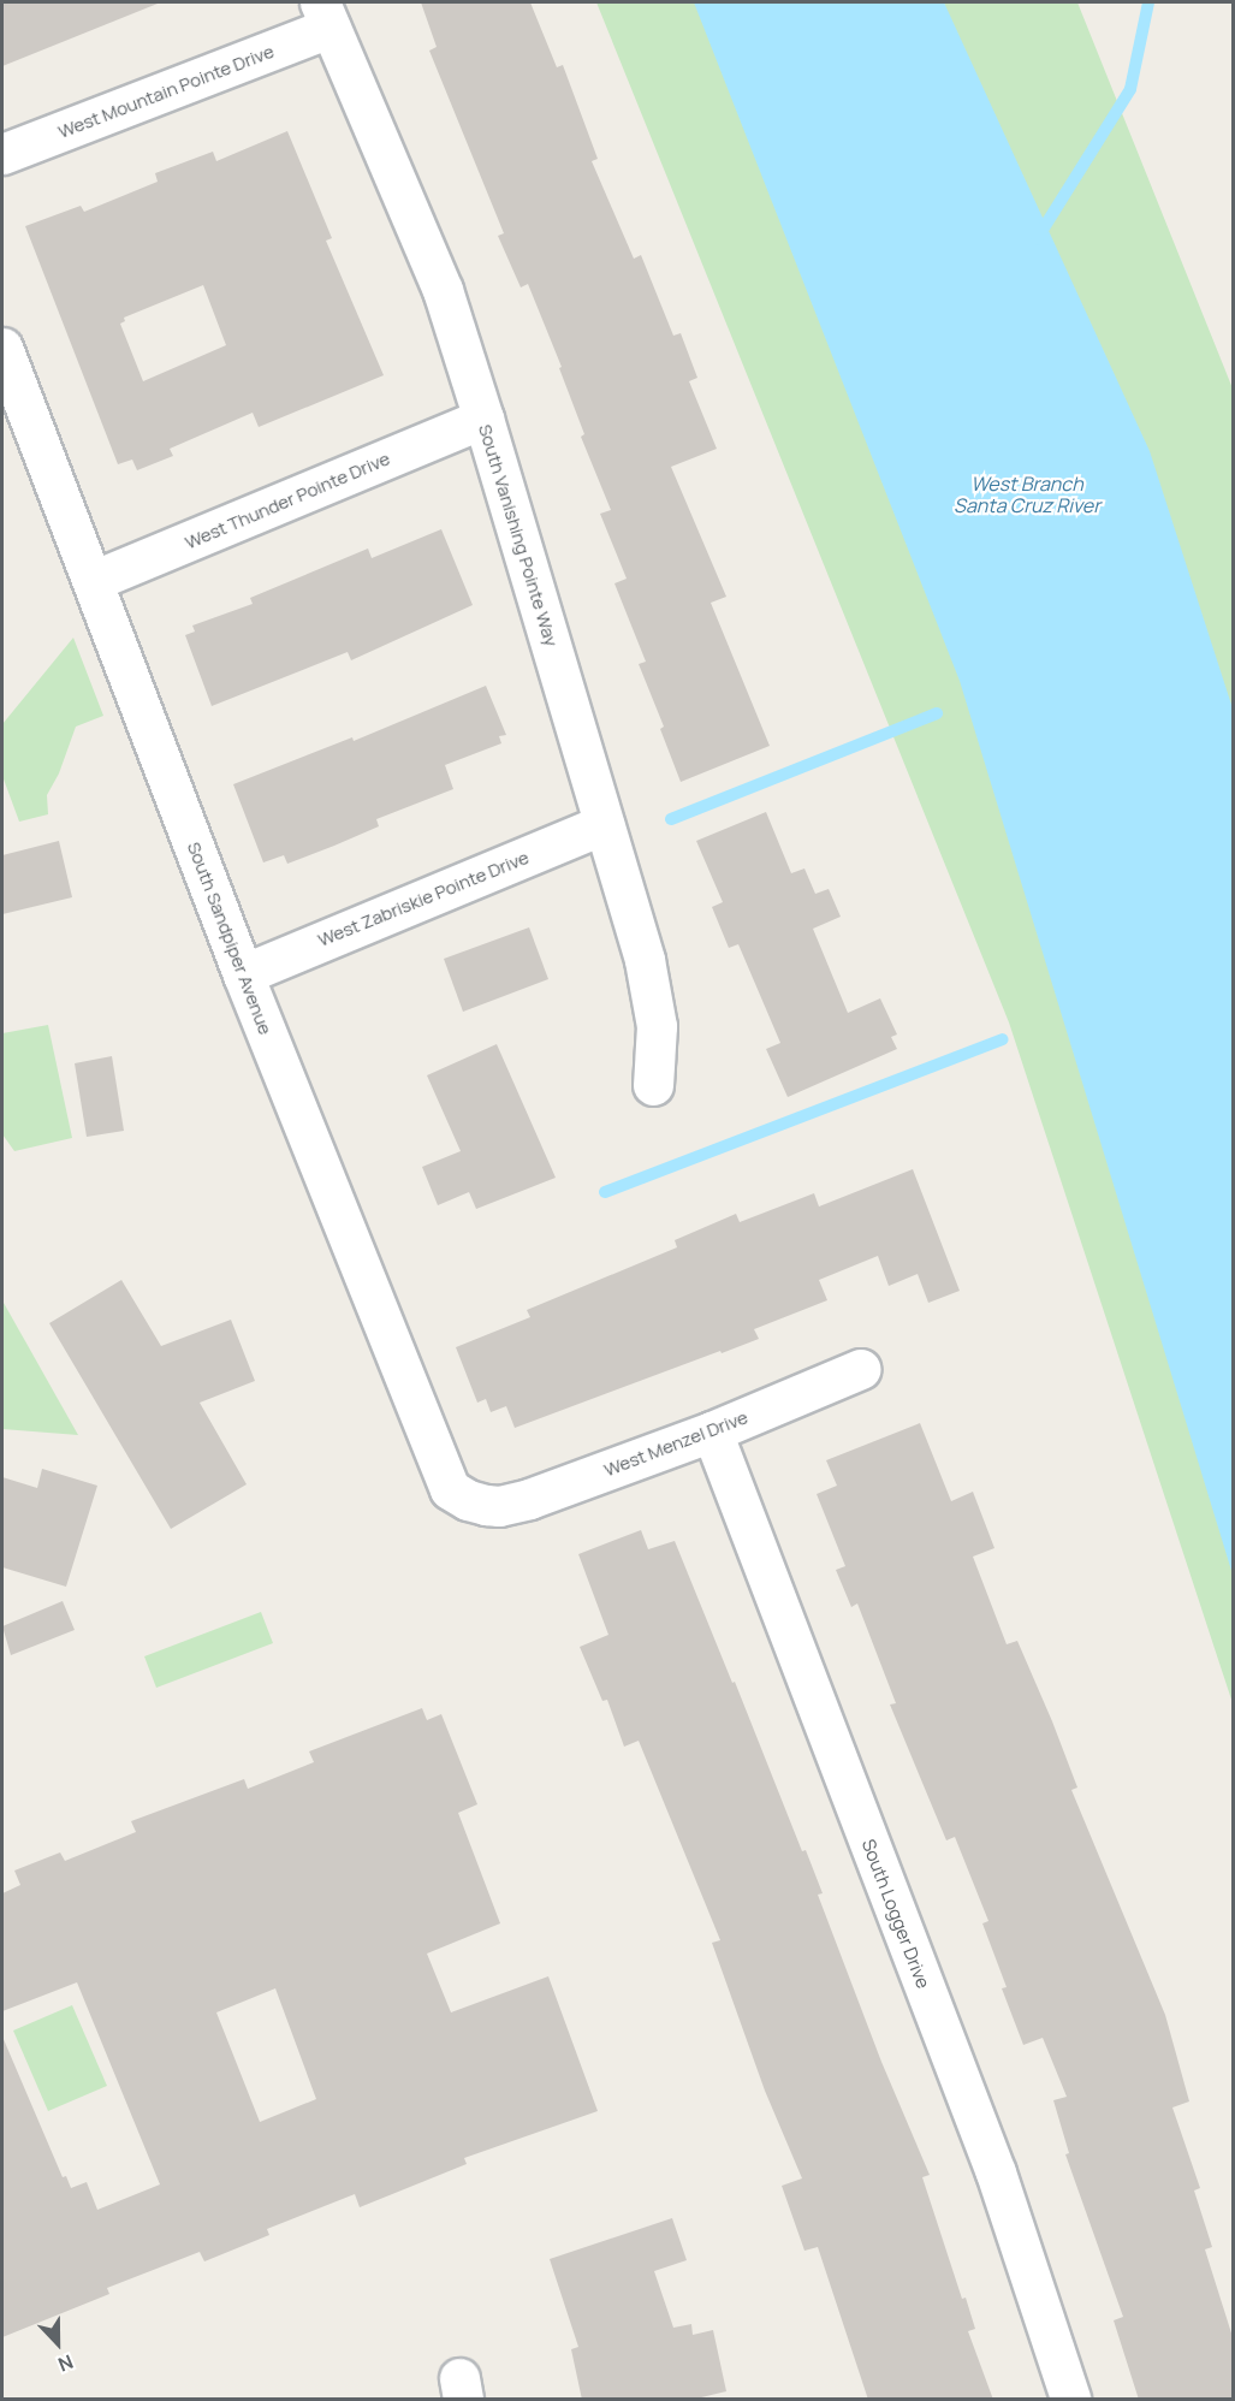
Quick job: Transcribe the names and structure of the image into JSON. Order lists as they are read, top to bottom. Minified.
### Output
{"streets":{"street":["West Mountain Pointe Drive","West Thunder Pointe Drive","South Vanishing Pointe Way","West Zabriskie Pointe Drive","South Sandpiper Avenue","West Menzel Drive","South Logger Drive"]},"crossings":[["West Mountain Pointe Drive","South Vanishing Pointe Way"],["West Thunder Pointe Drive","South Vanishing Pointe Way"],["West Thunder Pointe Drive","South Sandpiper Avenue"],["South Vanishing Pointe Way","West Zabriskie Pointe Drive"],["West Zabriskie Pointe Drive","South Sandpiper Avenue"],["South Sandpiper Avenue","West Menzel Drive"],["West Menzel Drive","South Logger Drive"]],"water":["West Branch Santa Cruz River"],"north":"bottom"}
